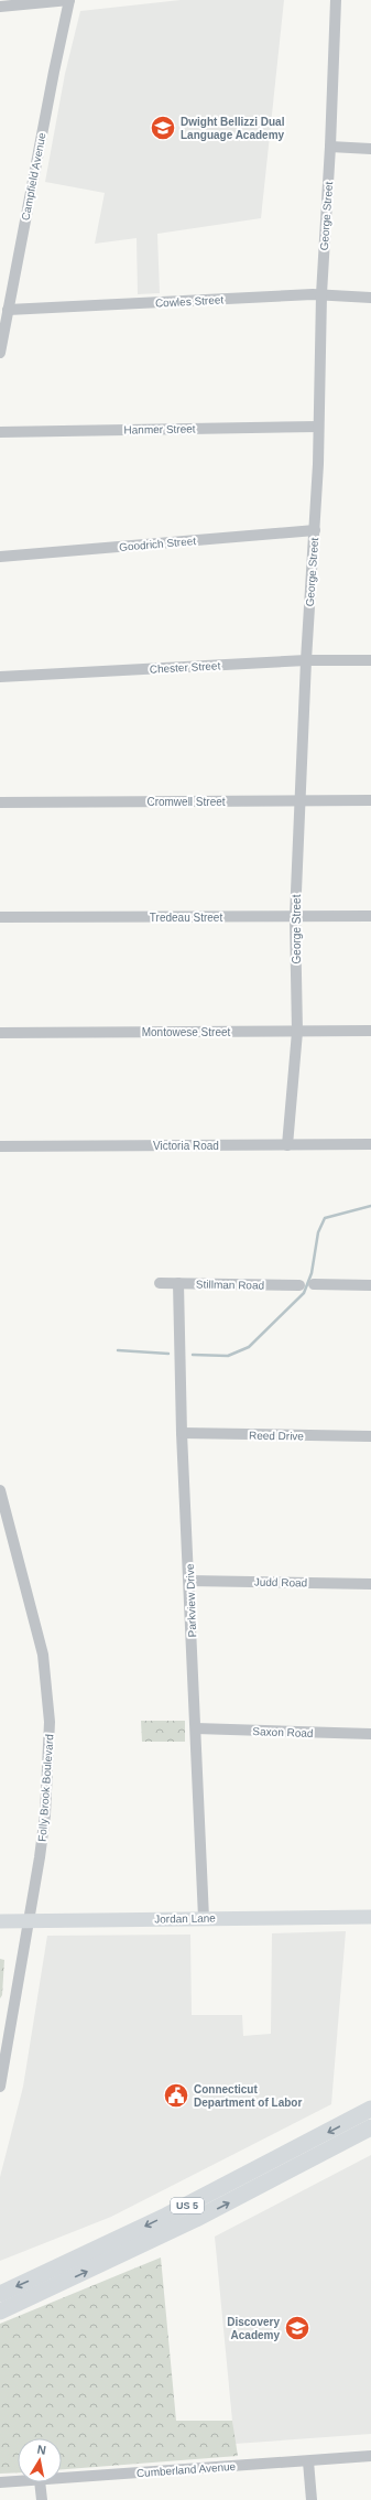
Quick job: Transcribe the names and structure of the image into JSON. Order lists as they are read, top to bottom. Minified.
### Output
{"streets":{"highway":["US 5"],"main road":["Jordan Lane"],"street":["Campfield Avenue","George Street","Cowles Street","Hanmer Street","Goodrich Street","Chester Street","Cromwell Street","Tredeau Street","Montowese Street","Victoria Road","Stillman Road","Reed Drive","Judd Road","Parkview Drive","Saxon Road","Folly Brook Boulevard","Cumberland Avenue"]},"crossings":[["Campfield Avenue","Cowles Street"],["George Street","Cowles Street"],["George Street","Hanmer Street"],["George Street","Goodrich Street"],["George Street","Chester Street"],["George Street","Cromwell Street"],["George Street","Tredeau Street"],["George Street","Montowese Street"],["George Street","Victoria Road"],["Stillman Road","Parkview Drive"],["Reed Drive","Parkview Drive"],["Judd Road","Parkview Drive"],["Parkview Drive","Saxon Road"],["Parkview Drive","Jordan Lane"],["Folly Brook Boulevard","Jordan Lane"]],"places":{"school or university":["Dwight Bellizzi Dual Language Academy","Discovery Academy"],"public building":["Connecticut Department of Labor"]},"north":"top"}
